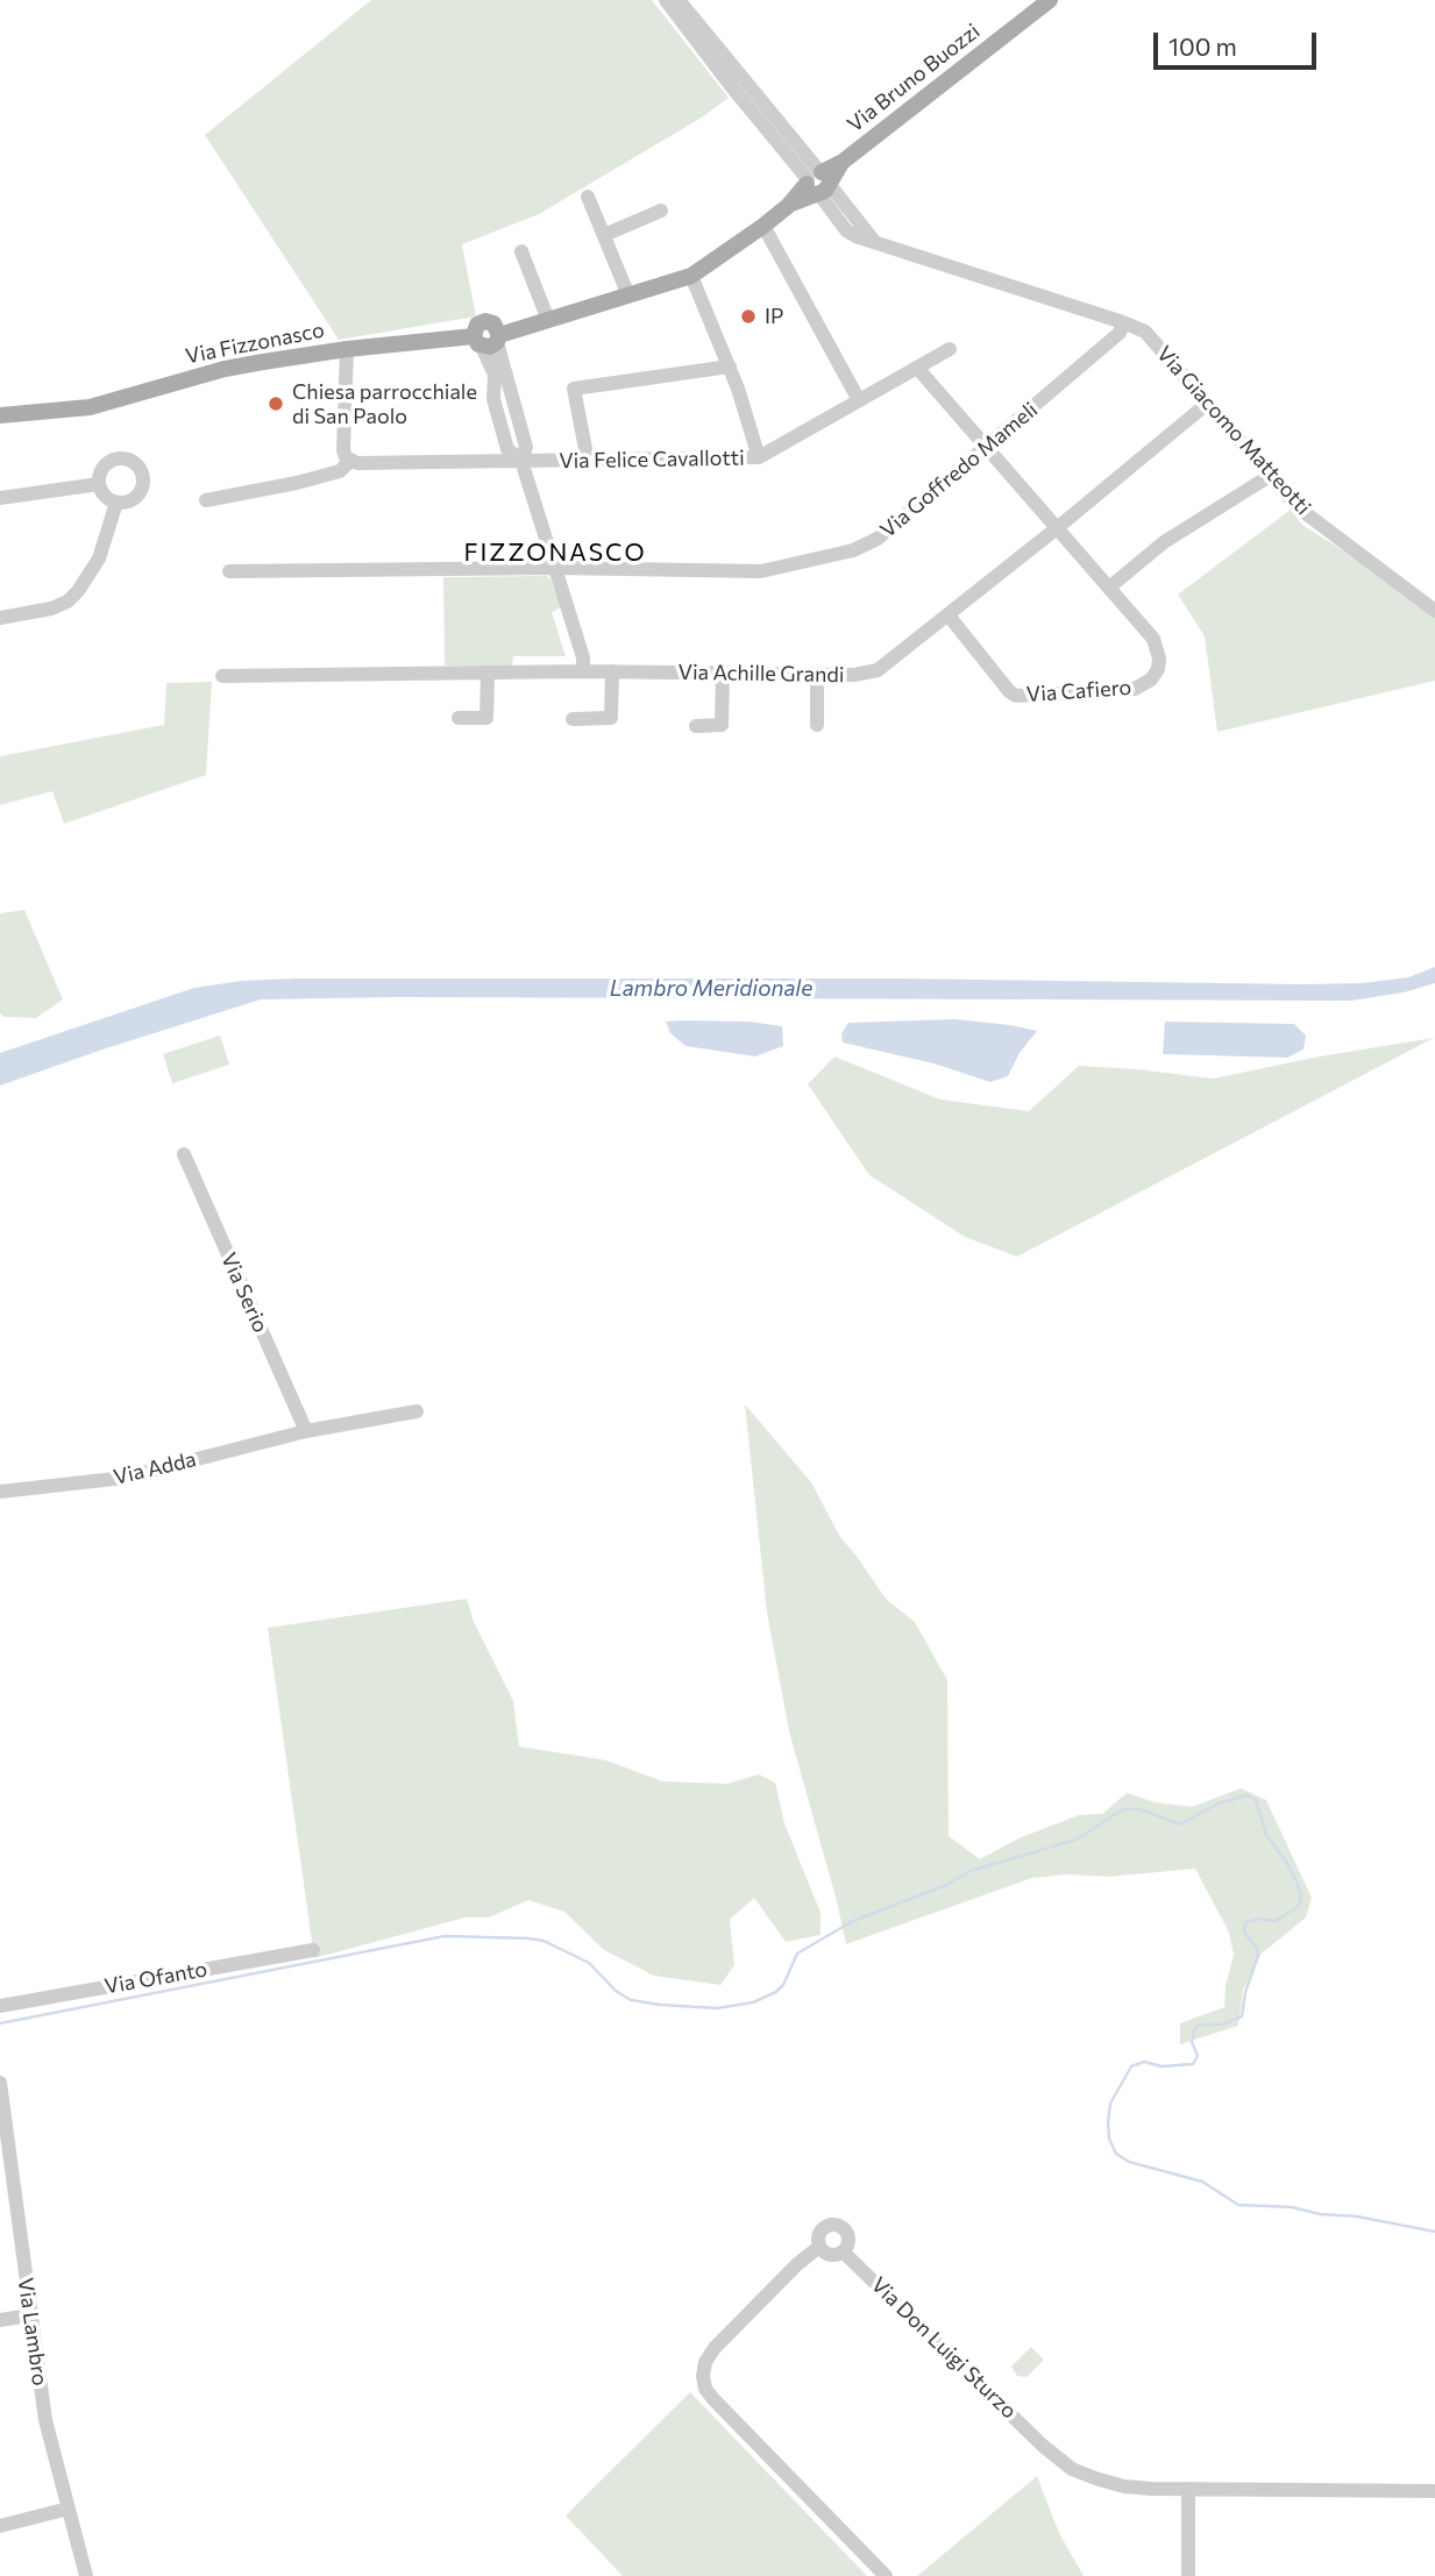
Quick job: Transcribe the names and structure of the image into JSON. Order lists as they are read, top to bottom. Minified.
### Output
{"streets":{"main road":["Via Bruno Buozzi","Via Fizzonasco"],"street":["Via Giacomo Matteotti","Via Felice Cavallotti","Via Goffredo Mameli","Via Achille Grandi","Via Cafiero","Via Serio","Via Adda","Via Ofanto","Via Lambro","Via Don Luigi Sturzo"]},"crossings":[["Via Bruno Buozzi","Via Fizzonasco"],["Via Bruno Buozzi","Via Giacomo Matteotti"],["Via Fizzonasco","Via Giacomo Matteotti"],["Via Giacomo Matteotti","Via Goffredo Mameli"],["Via Giacomo Matteotti","Via Achille Grandi"],["Via Felice Cavallotti","Via Cafiero"],["Via Goffredo Mameli","Via Cafiero"],["Via Achille Grandi","Via Cafiero"],["Via Serio","Via Adda"]],"districts":["FIZZONASCO"],"water":["Lambro Meridionale"],"places":["IP","Chiesa parrocchiale di San Paolo"],"scale_bar":"100 m"}
